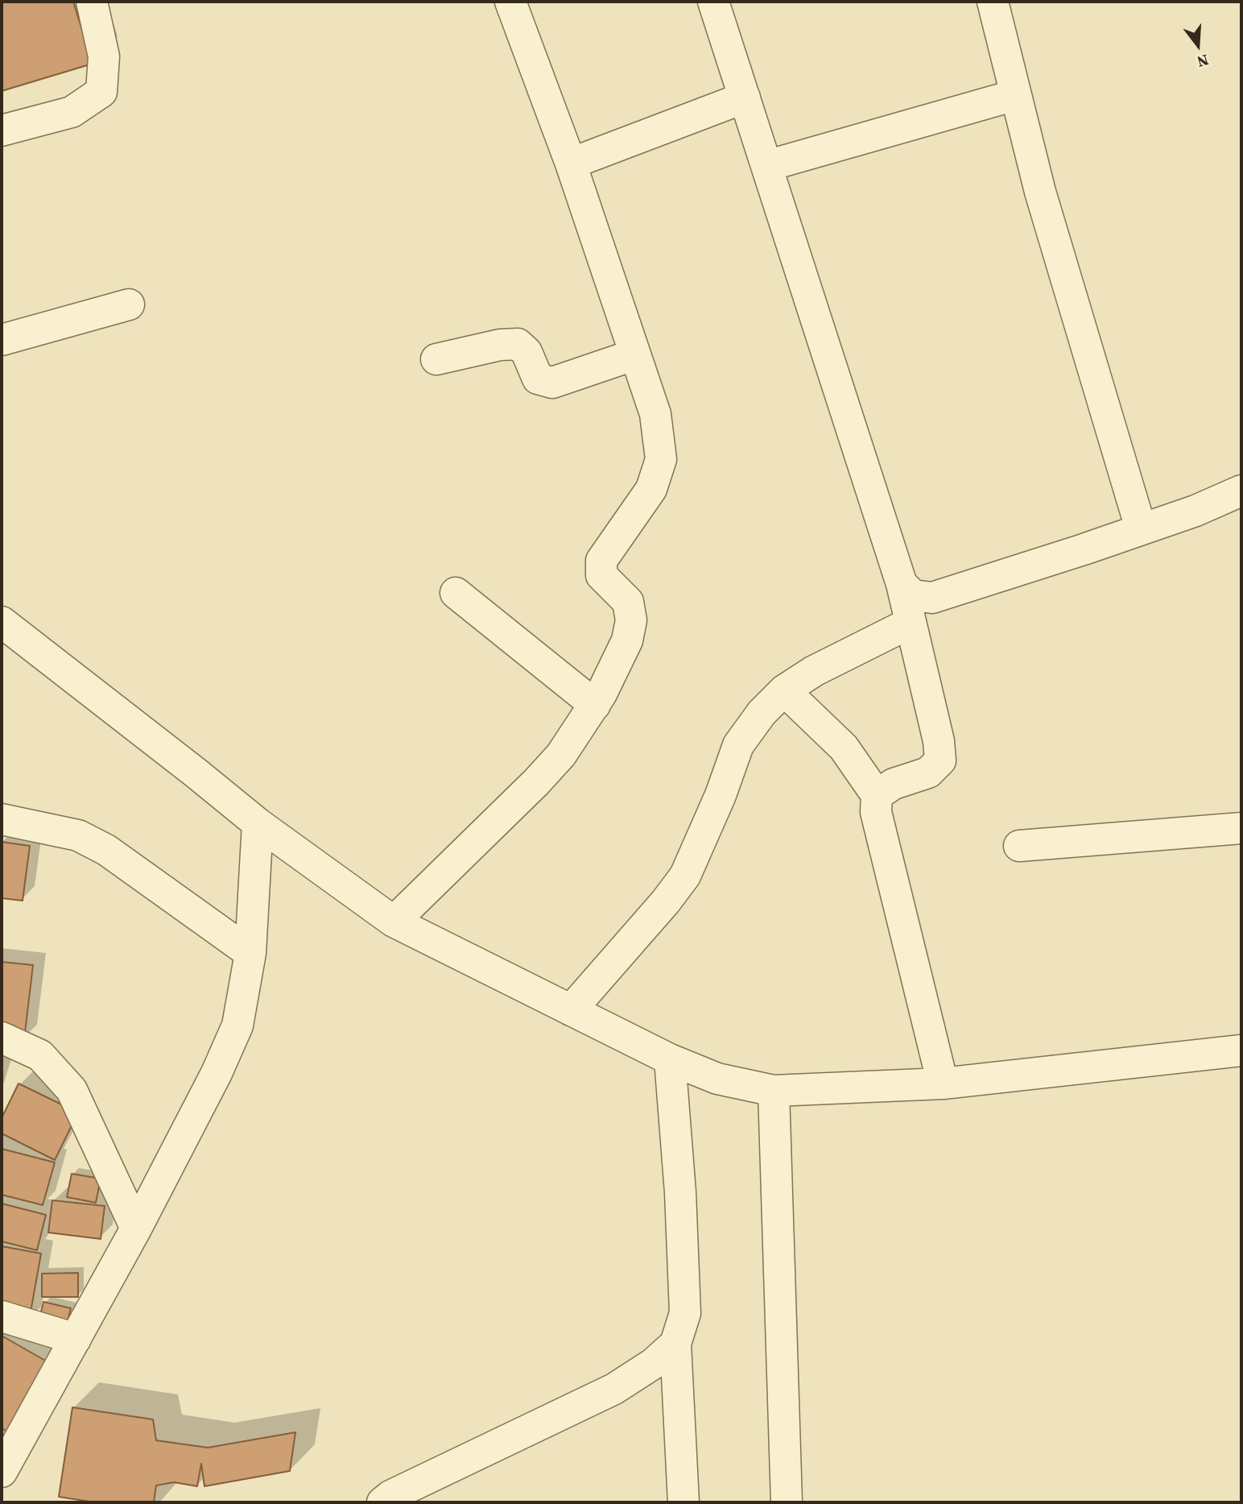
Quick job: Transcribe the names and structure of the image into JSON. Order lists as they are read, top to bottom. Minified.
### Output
{"north":"bottom"}
